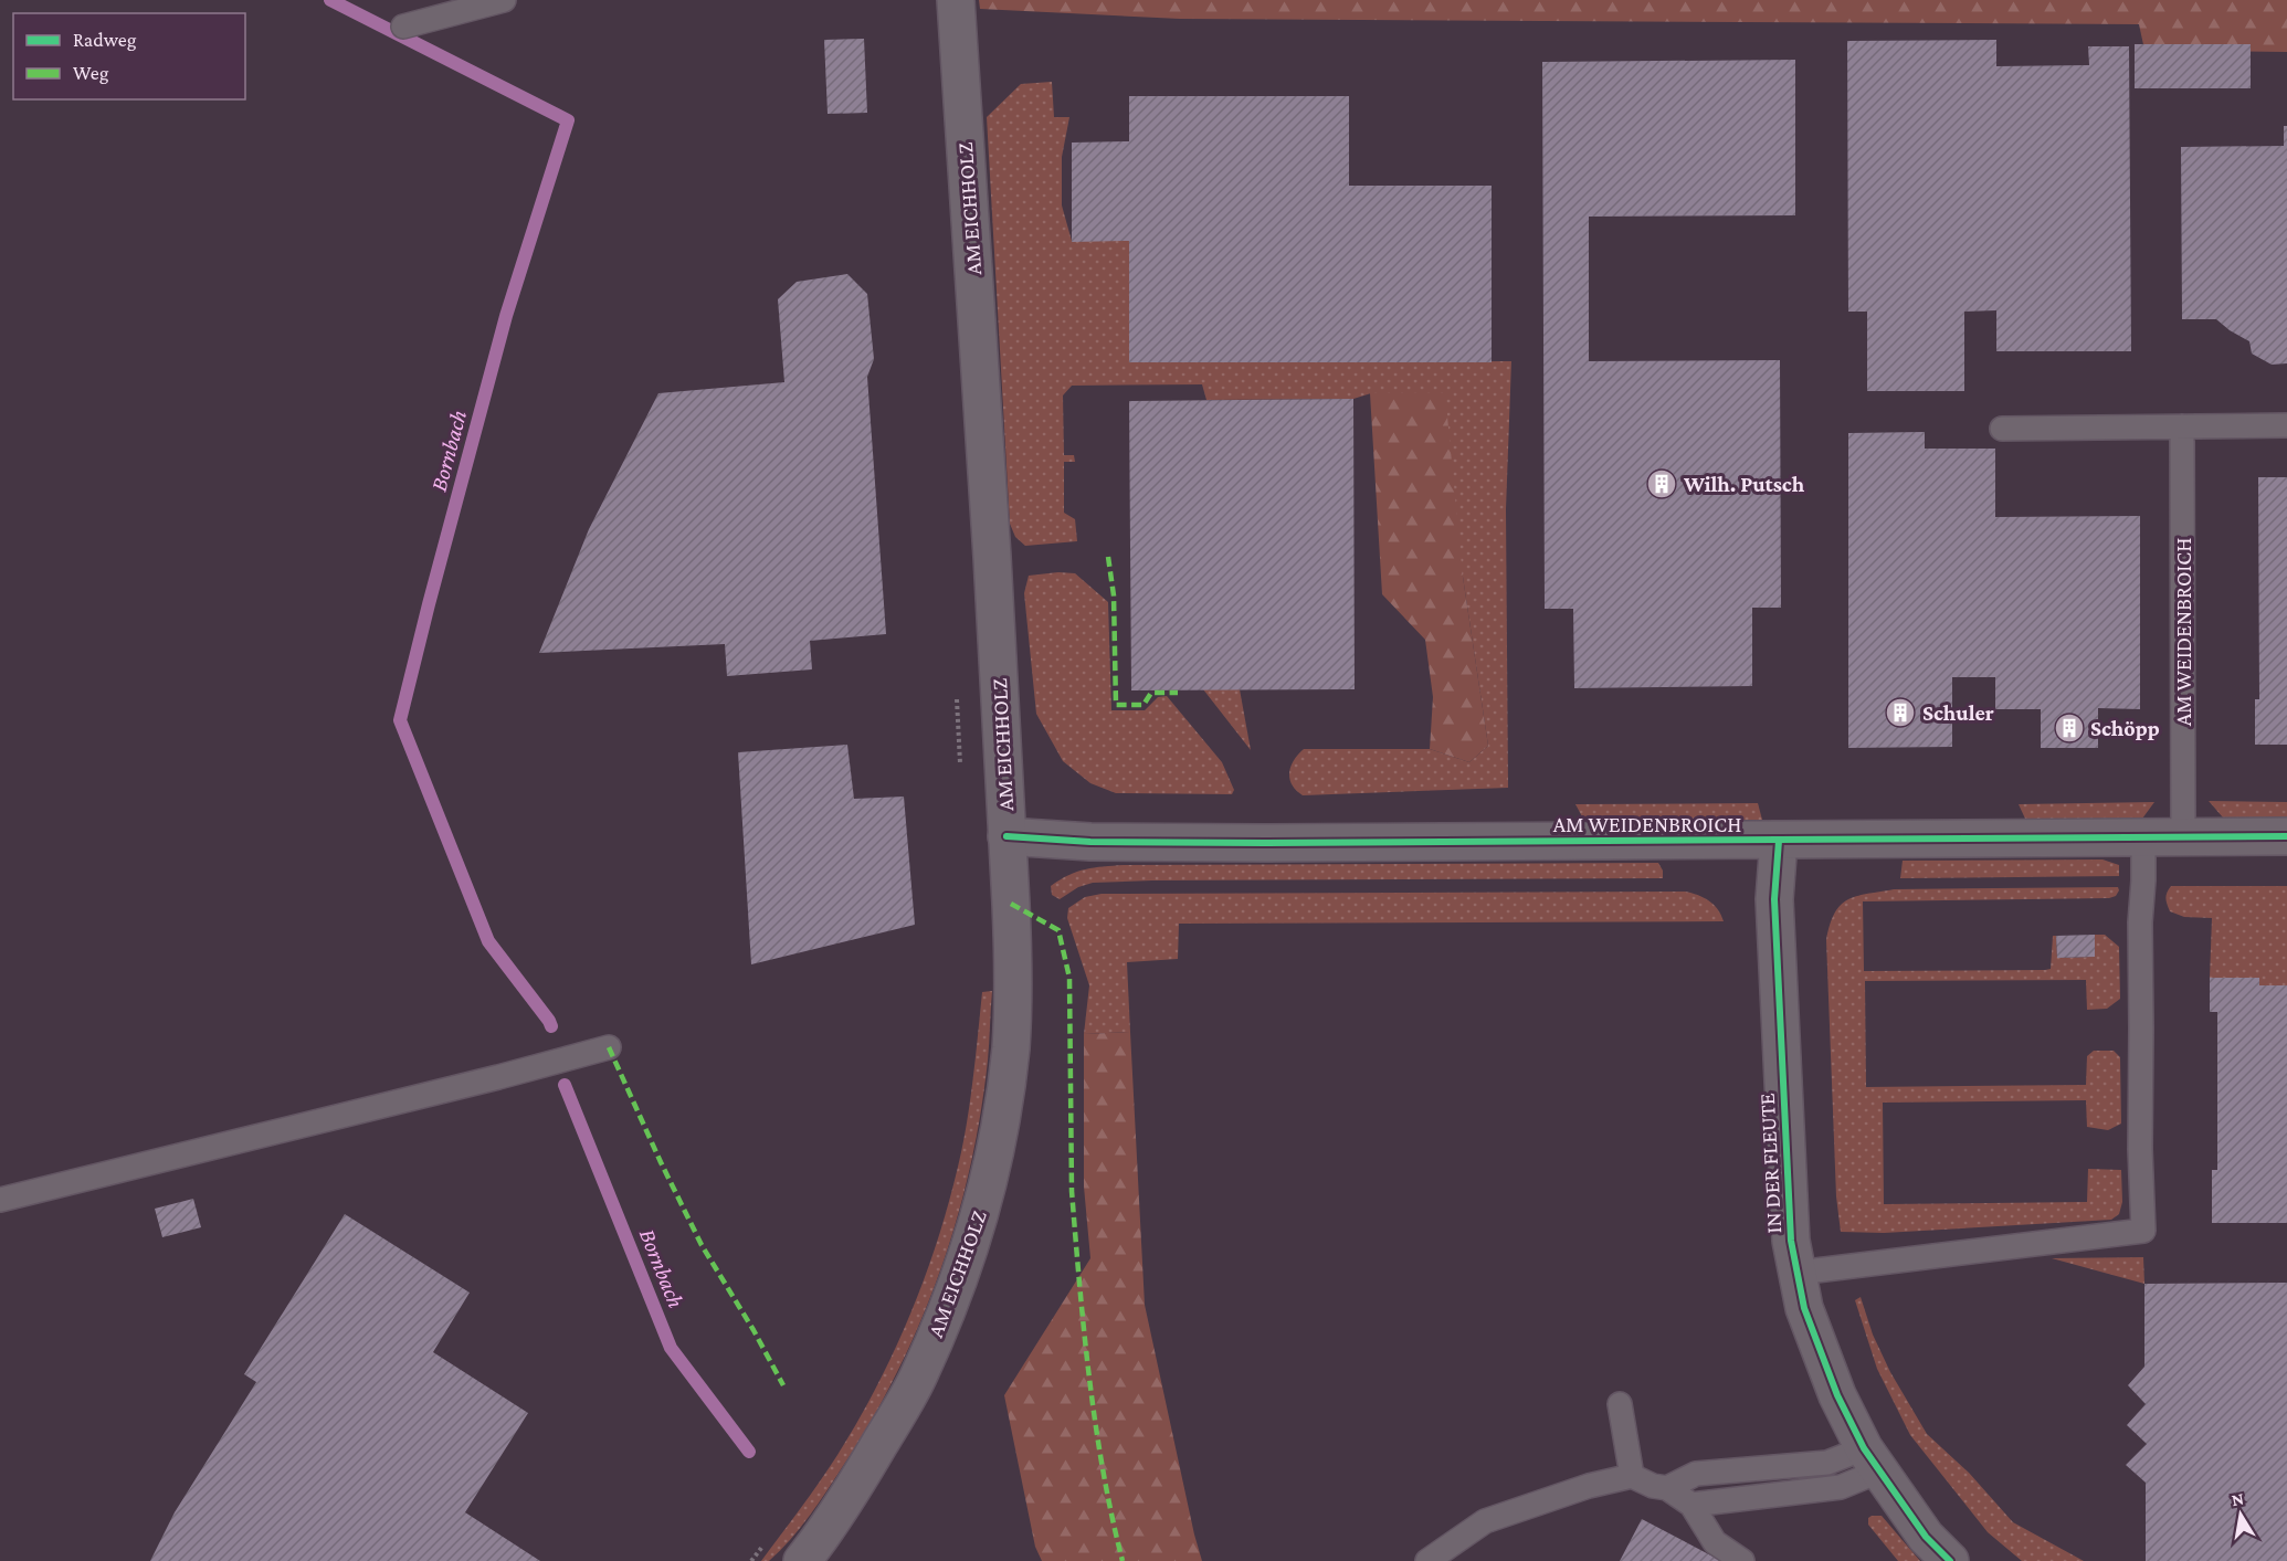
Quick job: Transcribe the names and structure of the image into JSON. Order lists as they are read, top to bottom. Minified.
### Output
{"streets":{"street":["AM EICHHOLZ","AM WEIDENBROICH","IN DER FLEUTE"]},"crossings":[["AM EICHHOLZ","AM WEIDENBROICH"],["AM WEIDENBROICH","IN DER FLEUTE"]],"water":["Bornbach"],"places":{"building":["Wilh. Putsch","Schuler","Schöpp"]},"legend":["Radweg","Weg"],"north":"top"}
